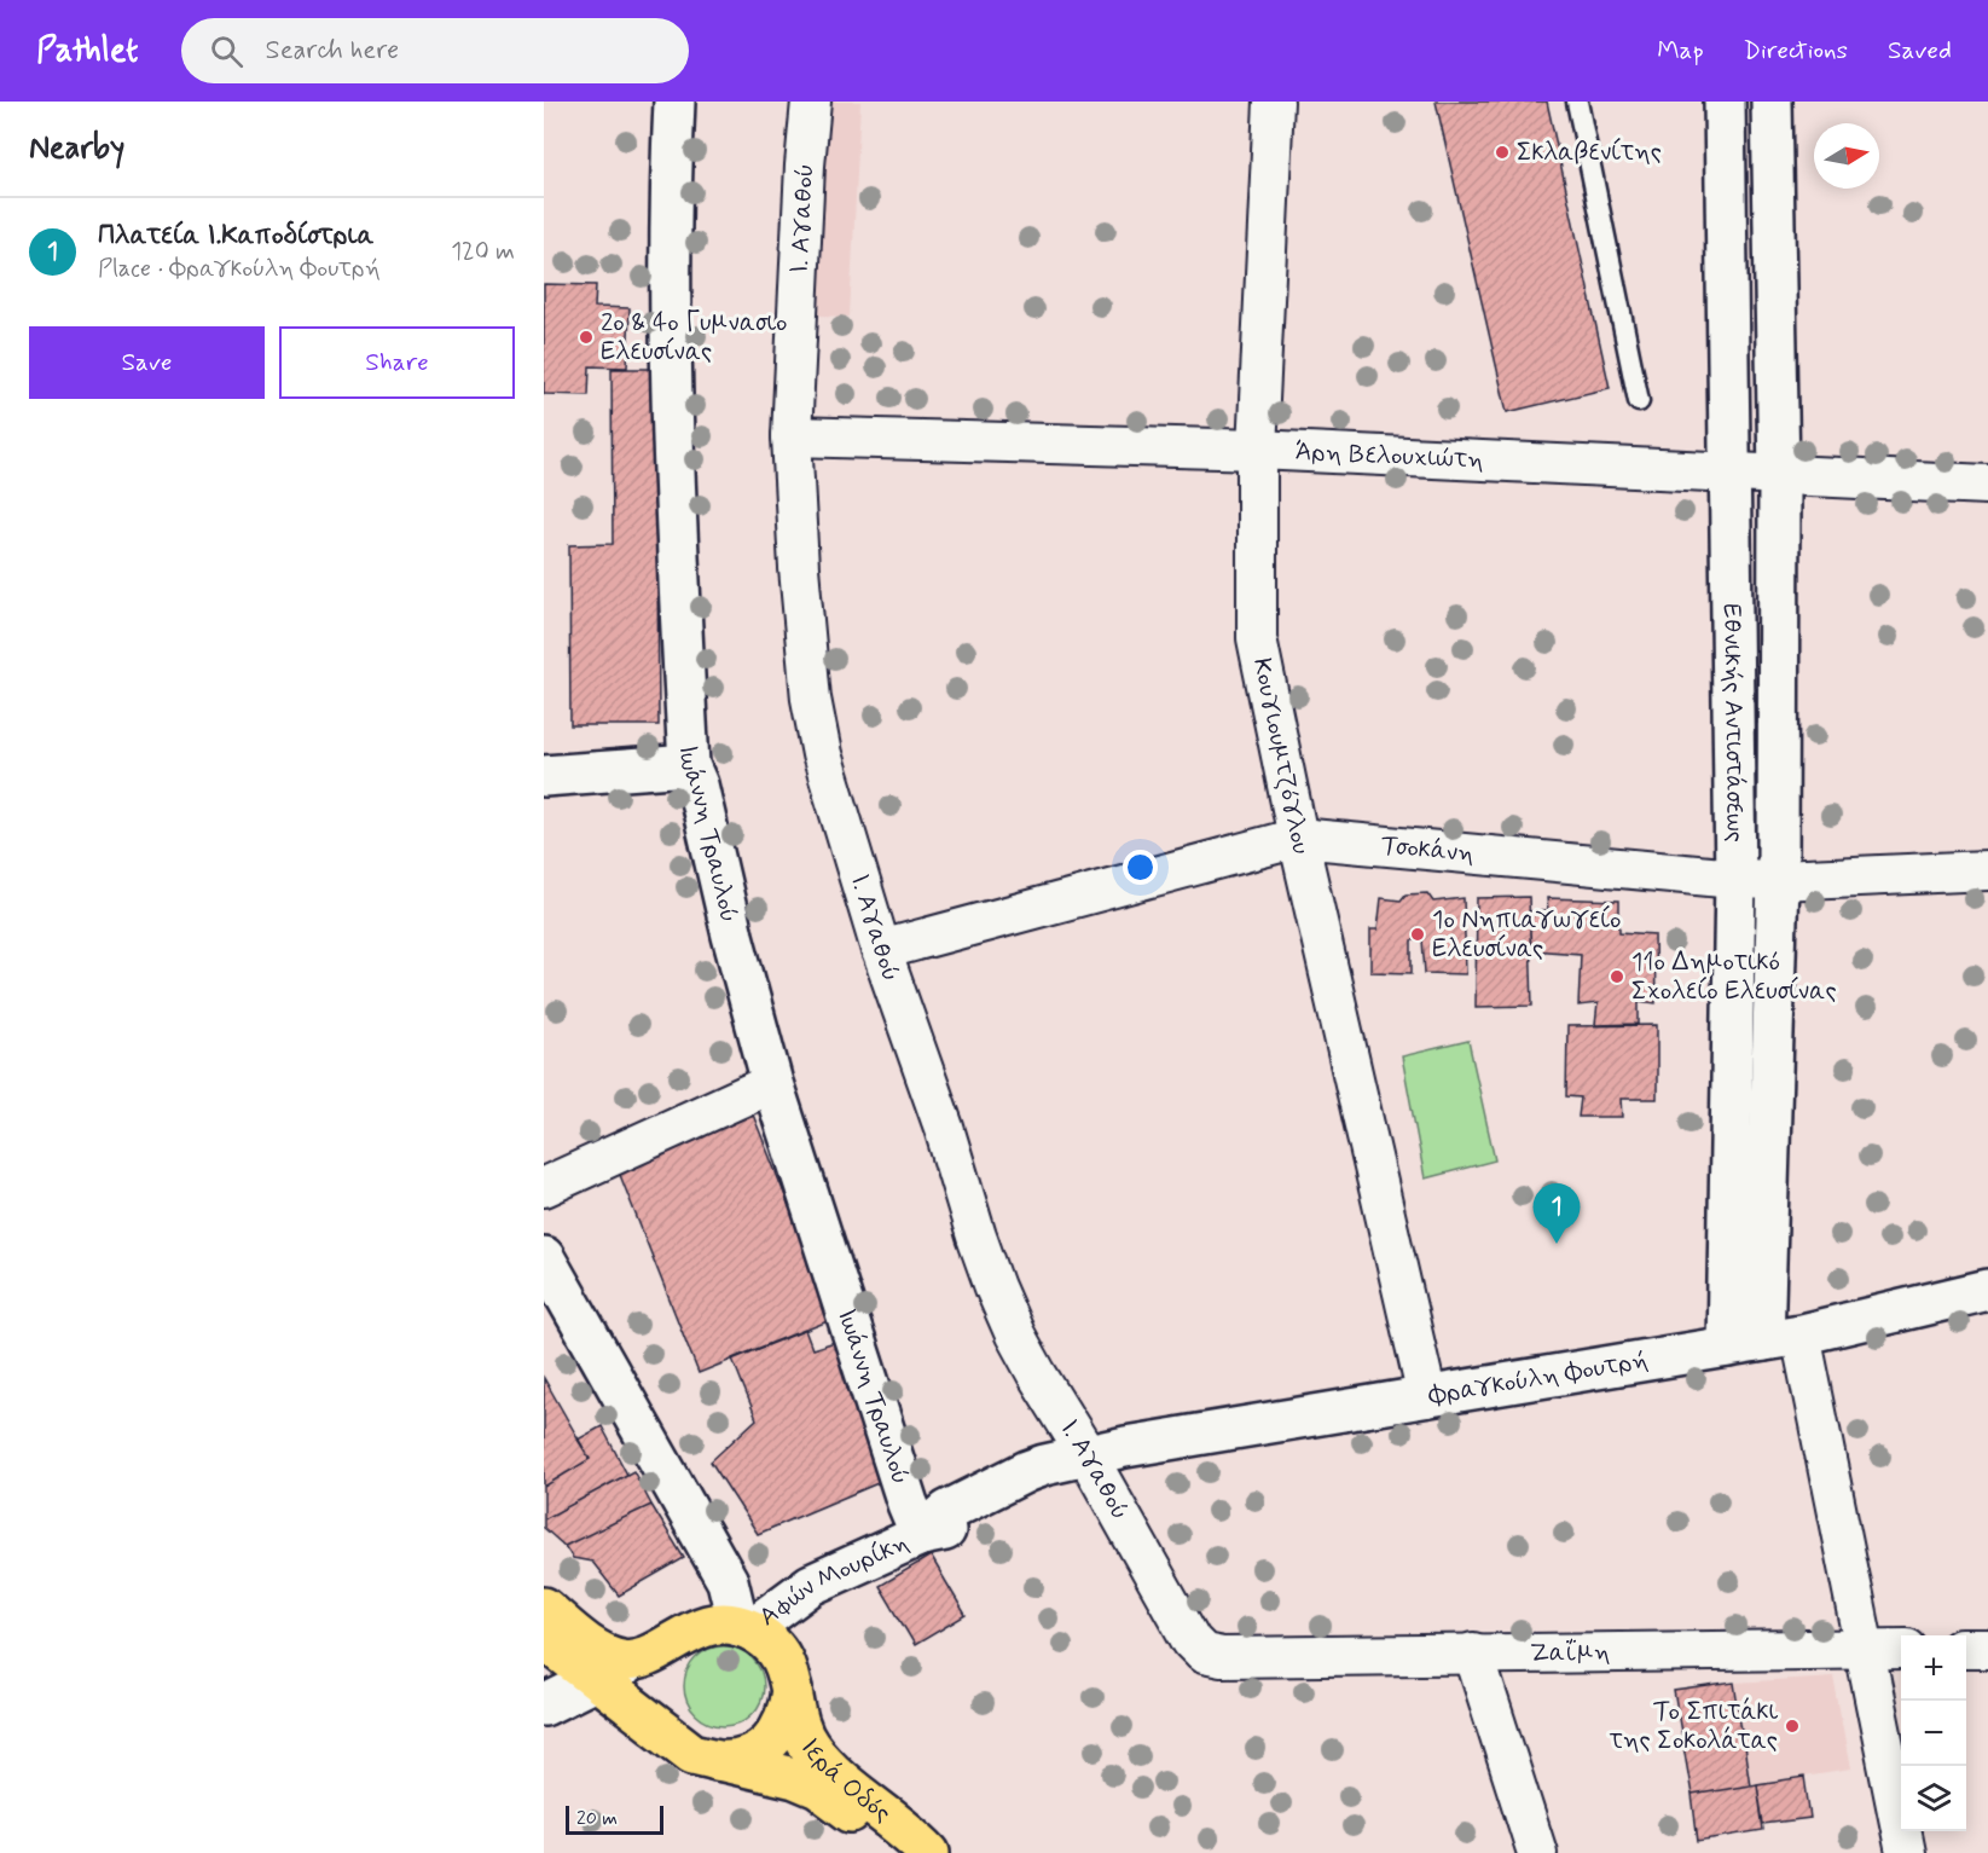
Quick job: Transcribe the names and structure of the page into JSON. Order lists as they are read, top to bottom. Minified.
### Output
{"streets":{"main road":["Ιερά Οδός"],"street":["Ι. Αγαθού","Άρη Βελουχιώτη","Εθνικής Αντιστάσεως","Κουγιουμτζόγλου","Ιωάννη Τραυλού","Τσοκάνη","Φραγκούλη Φουτρή","Αφών Μουρίκη","Ζαΐμη"]},"crossings":[["Ι. Αγαθού","Άρη Βελουχιώτη"],["Ι. Αγαθού","Τσοκάνη"],["Ι. Αγαθού","Φραγκούλη Φουτρή"],["Ι. Αγαθού","Ζαΐμη"],["Άρη Βελουχιώτη","Εθνικής Αντιστάσεως"],["Άρη Βελουχιώτη","Κουγιουμτζόγλου"],["Εθνικής Αντιστάσεως","Τσοκάνη"],["Εθνικής Αντιστάσεως","Φραγκούλη Φουτρή"],["Κουγιουμτζόγλου","Τσοκάνη"],["Κουγιουμτζόγλου","Φραγκούλη Φουτρή"],["Ιωάννη Τραυλού","Αφών Μουρίκη"],["Φραγκούλη Φουτρή","Αφών Μουρίκη"],["Αφών Μουρίκη","Ιερά Οδός"]],"places":["Σκλαβενίτης","2ο & 4ο Γυμνασιο Ελευσίνας","1ο Νηπιαγωγείο Ελευσίνας","11ο Δημοτικό Σχολείο Ελευσίνας","Το Σπιτάκι της Σοκολάτας"],"scale_bar":"20 m","north":"right","page":{"header":"Pathlet","search":"Search here","nav":["Map","Directions","Saved"],"heading":"Nearby","list":[{"mark":"1","name":"Πλατεία Ι.Καποδίστρια","note":"Place · Φραγκούλη Φουτρή","value":"120 m"}],"buttons":["Save","Share"],"pins":"1","map_buttons":["+","−"],"scale":"20 m"}}
